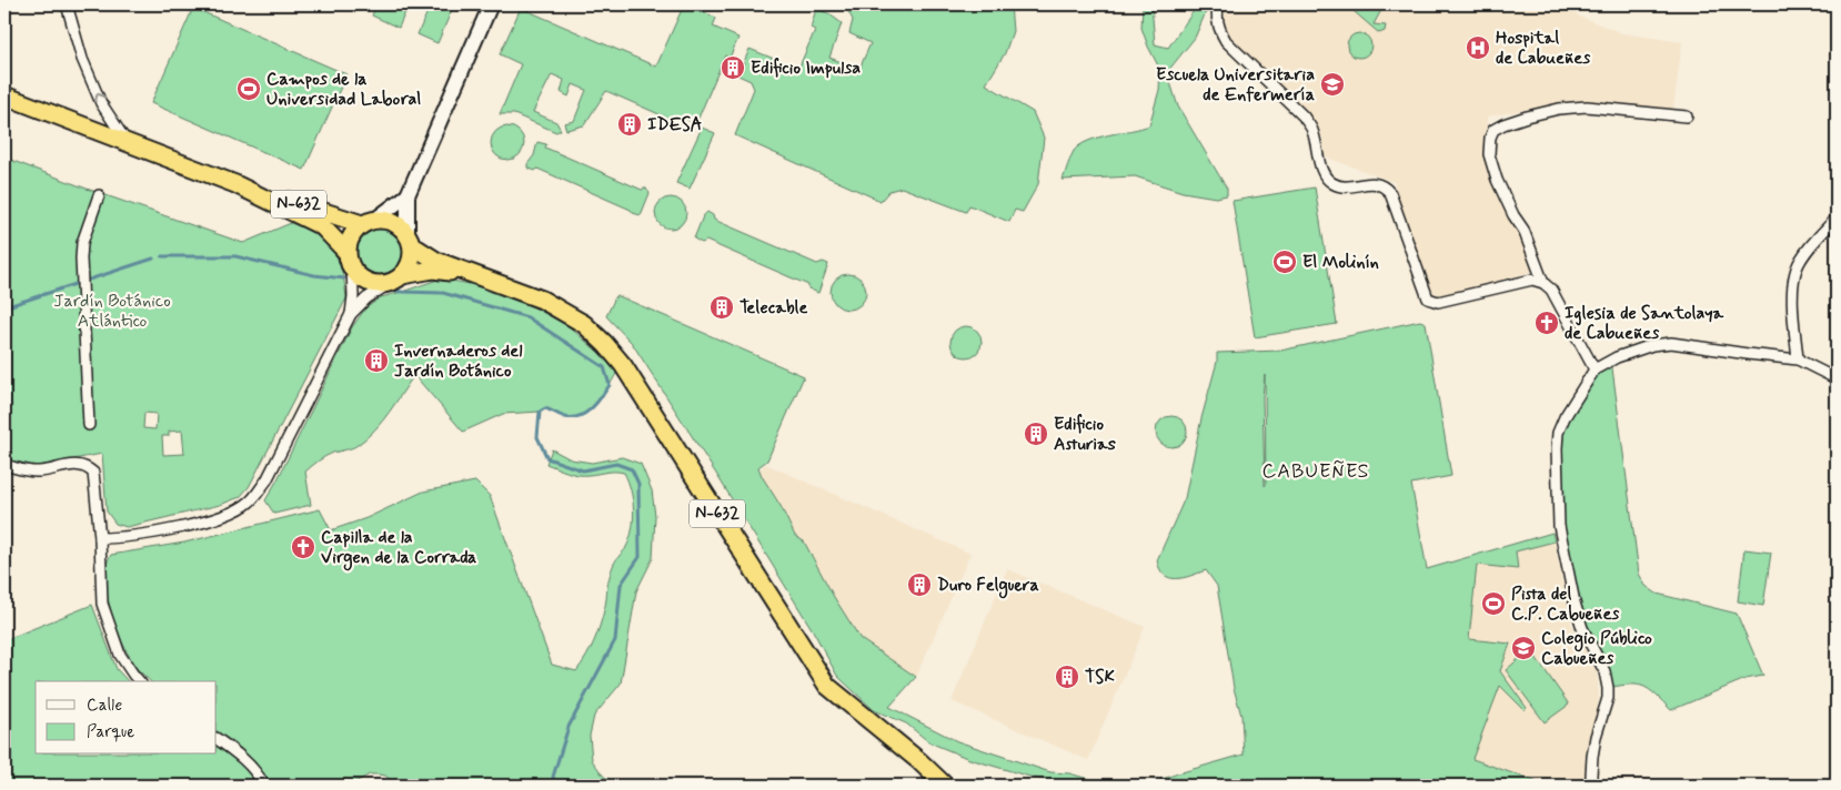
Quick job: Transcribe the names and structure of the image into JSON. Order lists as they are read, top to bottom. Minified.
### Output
{"streets":{"highway":["N-632"]},"districts":["CABUEÑES"],"parks":["Jardín Botánico Atlántico"],"places":{"hospital":["Hospital de Cabueñes"],"building":["Edificio Impulsa","IDESA","Telecable","Invernaderos del Jardín Botánico","Edificio Asturias","Duro Felguera","TSK"],"school or university":["Escuela Universitaria de Enfermería","Colegio Público Cabueñes"],"sports":["Campos de la Universidad Laboral","El Molinín","Pista del C.P. Cabueñes"],"church":["Iglesia de Santolaya de Cabueñes","Capilla de la Virgen de la Corrada"]},"legend":["Calle","Parque"]}
